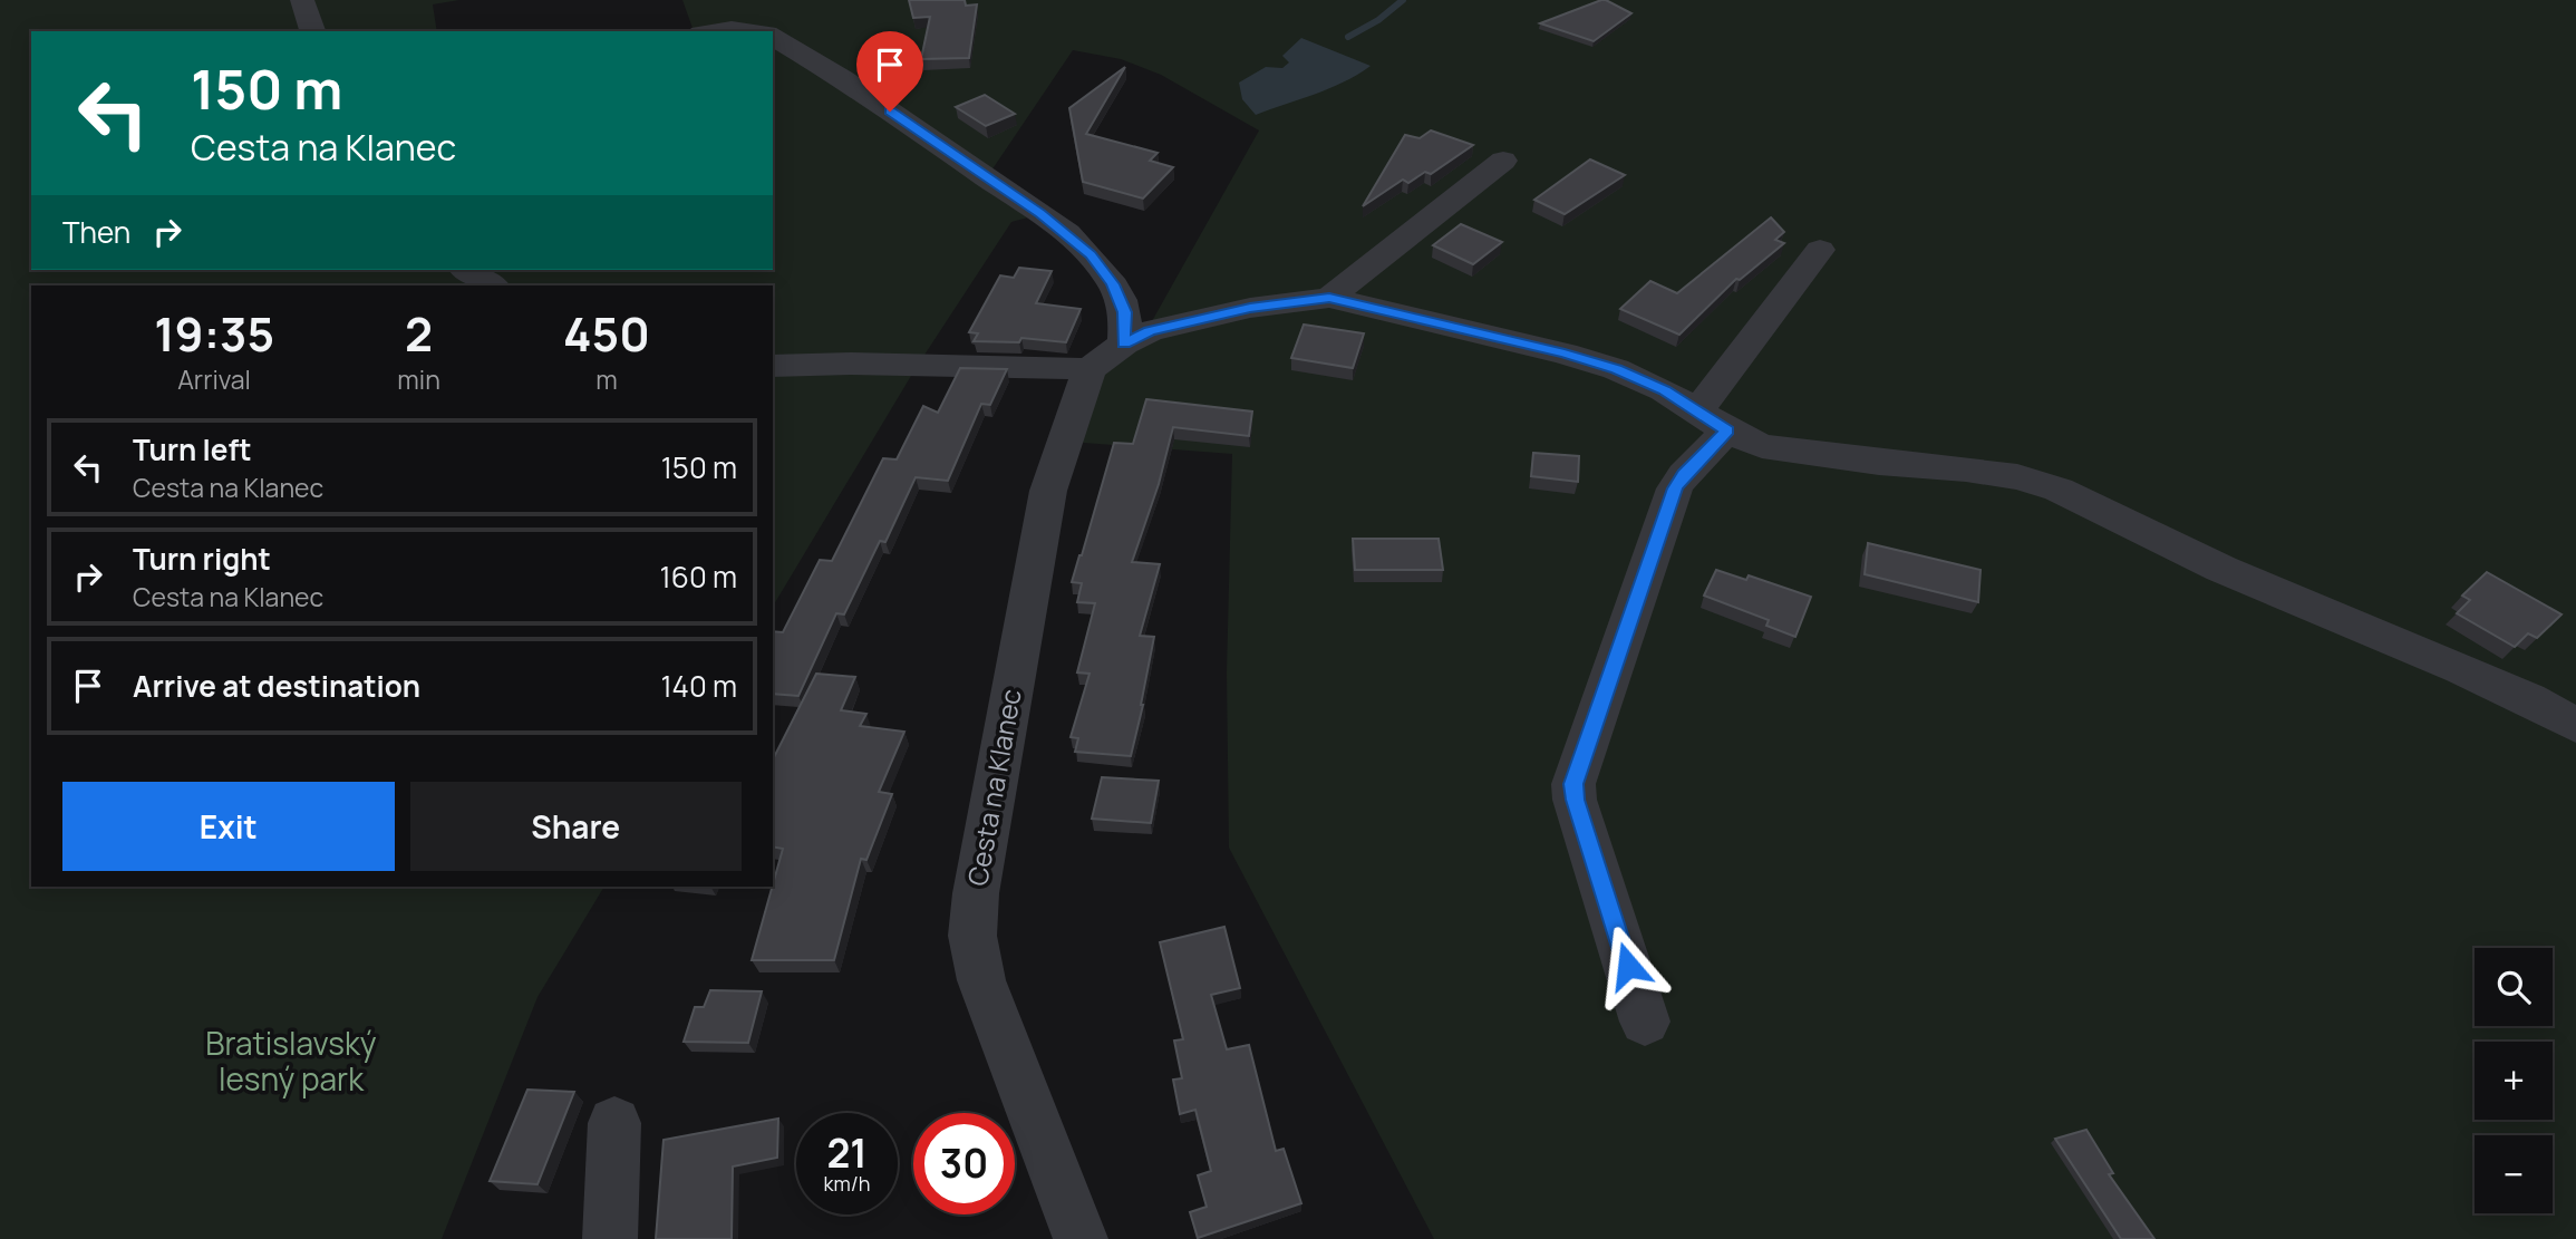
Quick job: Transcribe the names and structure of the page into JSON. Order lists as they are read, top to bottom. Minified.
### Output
{"streets":{"street":["Cesta na Klanec"]},"parks":["Bratislavský lesný park"],"page":{"turn":["150 m","Cesta na Klanec"],"then":"Then","eta":["19:35","Arrival","2","min","450","m"],"list":[{"name":"Turn left","note":"Cesta na Klanec","value":"150 m"},{"name":"Turn right","note":"Cesta na Klanec","value":"160 m"},{"name":"Arrive at destination","value":"140 m"}],"buttons":["Exit","Share"],"map_buttons":["+","−"],"speed":"21 km/h","limit":"30"}}
